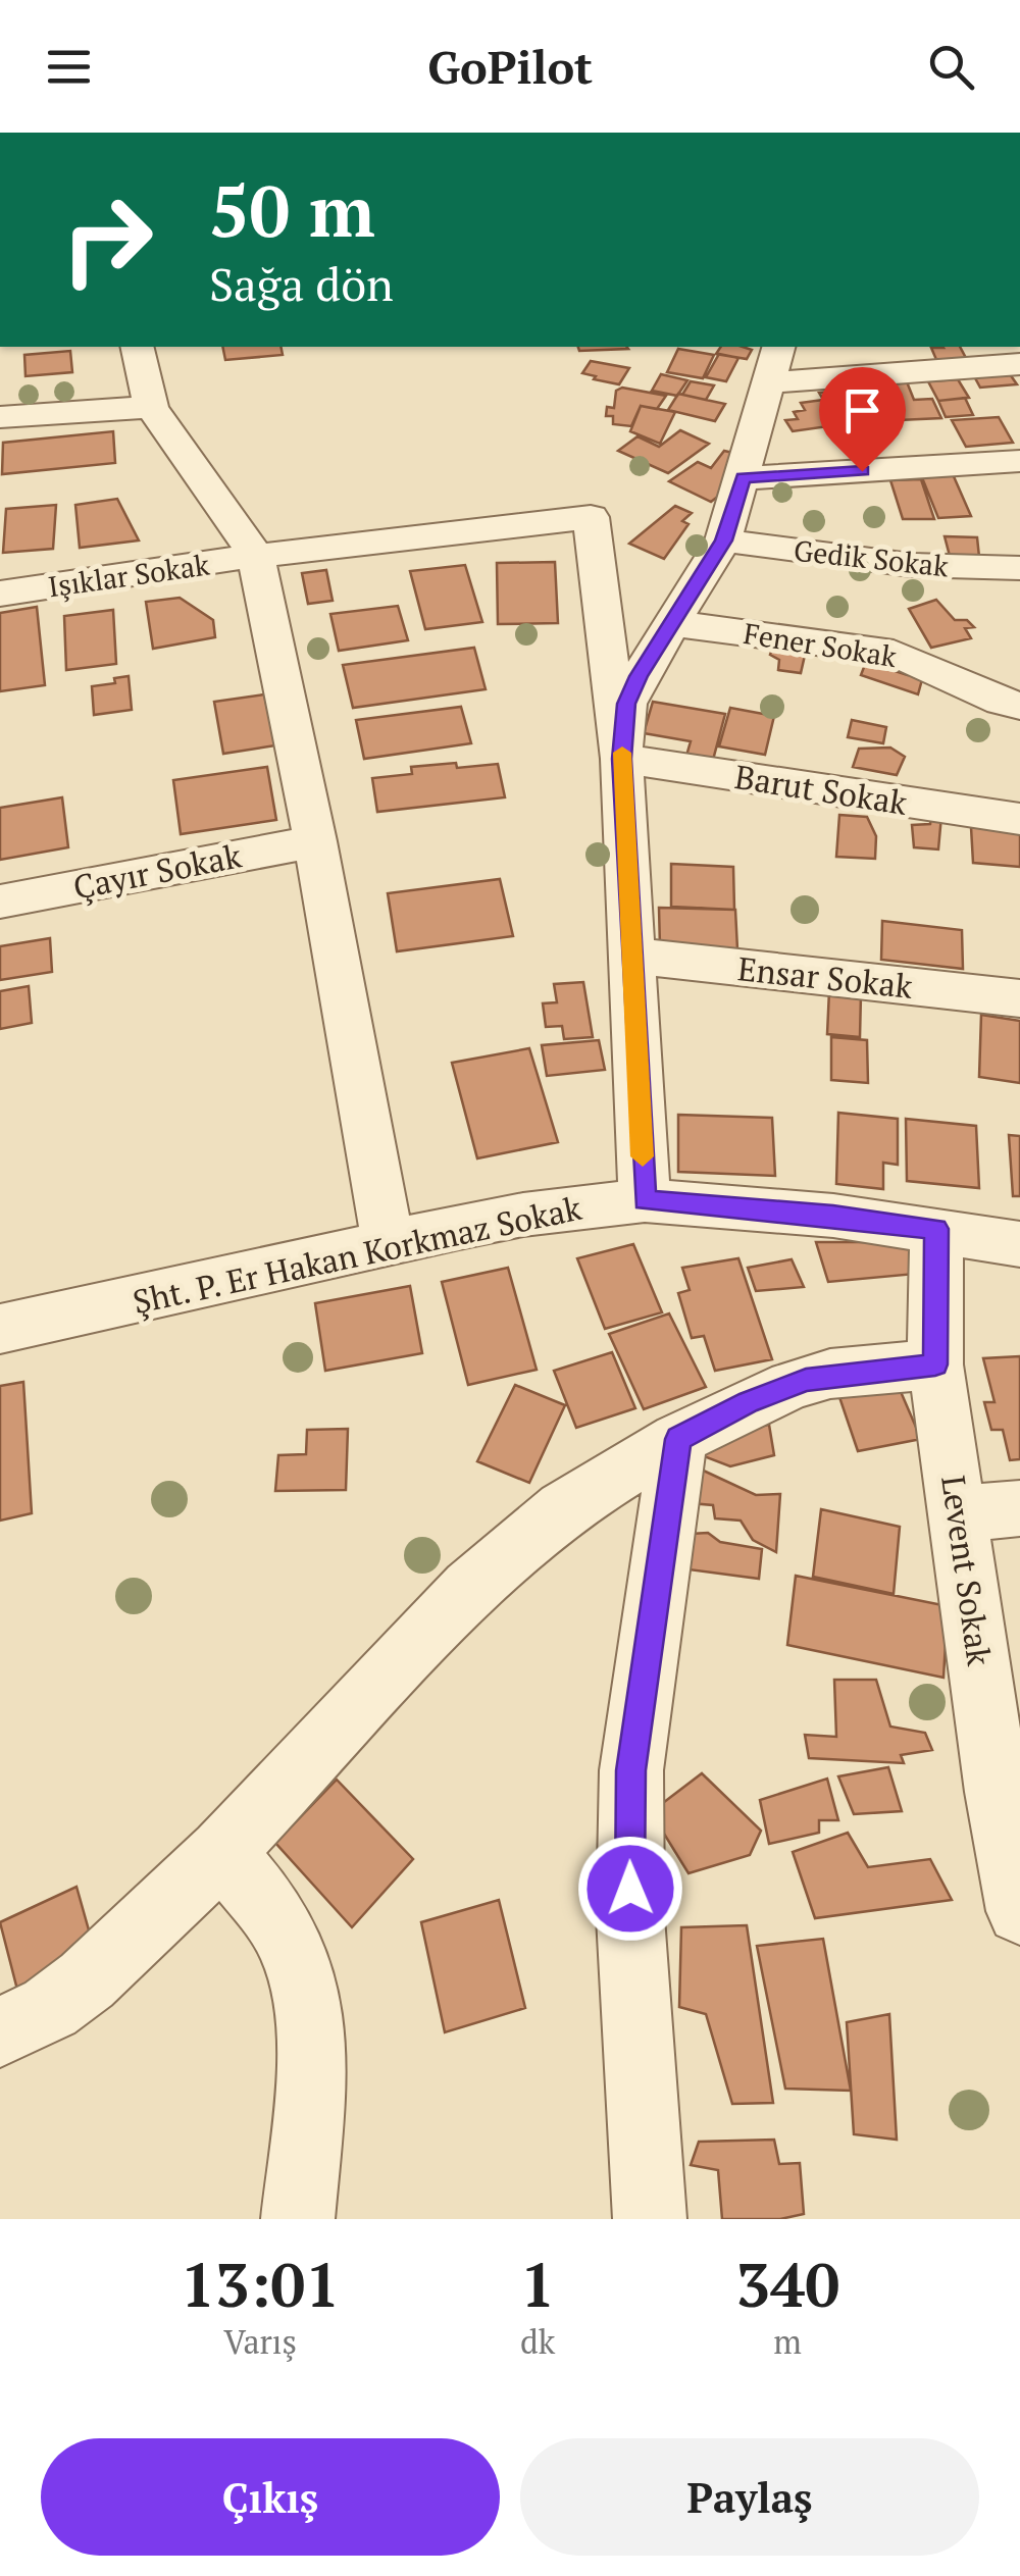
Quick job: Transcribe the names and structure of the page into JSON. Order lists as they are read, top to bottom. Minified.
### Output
{"streets":{"street":["Gedik Sokak","Işıklar Sokak","Fener Sokak","Barut Sokak","Çayır Sokak","Ensar Sokak","Şht. P. Er Hakan Korkmaz Sokak","Levent Sokak"]},"crossings":[["Işıklar Sokak","Barut Sokak"],["Şht. P. Er Hakan Korkmaz Sokak","Levent Sokak"]],"page":{"header":"GoPilot","turn":["50 m","Sağa dön"],"eta":["13:01","Varış","1","dk","340","m"],"buttons":["Çıkış","Paylaş"]}}
